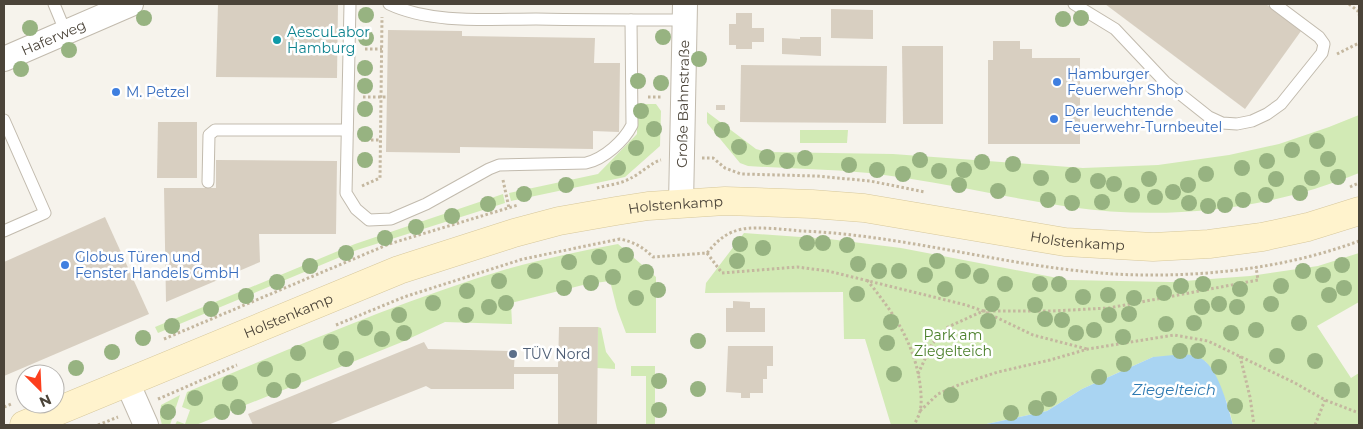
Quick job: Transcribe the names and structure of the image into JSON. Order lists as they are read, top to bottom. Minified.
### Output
{"streets":{"main road":["Holstenkamp"],"street":["Haferweg","Große Bahnstraße"]},"crossings":[["Große Bahnstraße","Holstenkamp"]],"water":["Ziegelteich"],"parks":["Park am Ziegelteich"],"places":["AescuLabor Hamburg","Hamburger Feuerwehr Shop","M. Petzel","Der leuchtende Feuerwehr-Turnbeutel","Globus Türen und Fenster Handels GmbH","TÜV Nord"],"north":"bottom right"}
